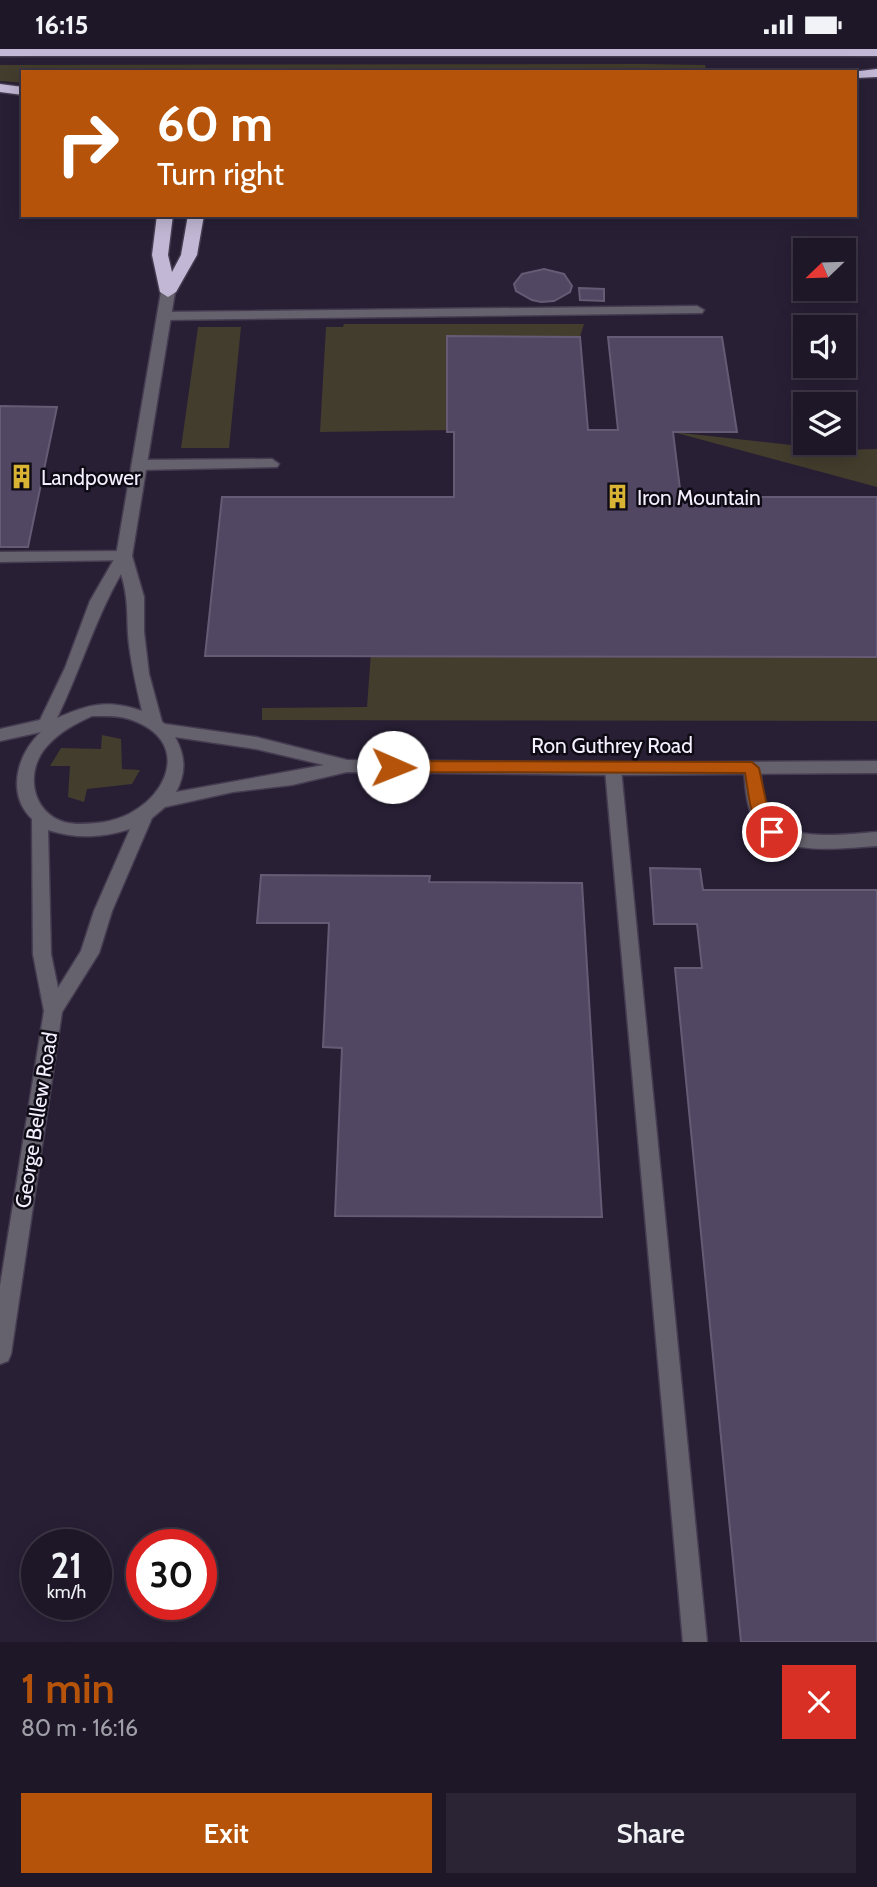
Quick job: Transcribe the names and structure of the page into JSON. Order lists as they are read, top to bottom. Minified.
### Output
{"streets":{"street":["Ron Guthrey Road","George Bellew Road"]},"crossings":[["Ron Guthrey Road","George Bellew Road"]],"places":{"building":["Landpower","Iron Mountain"]},"north":"bottom left","page":{"status":"16:15","turn":["60 m","Turn right"],"speed":"21 km/h","limit":"30","heading":["1 min","80 m · 16:16"],"buttons":["Exit","Share"]}}
